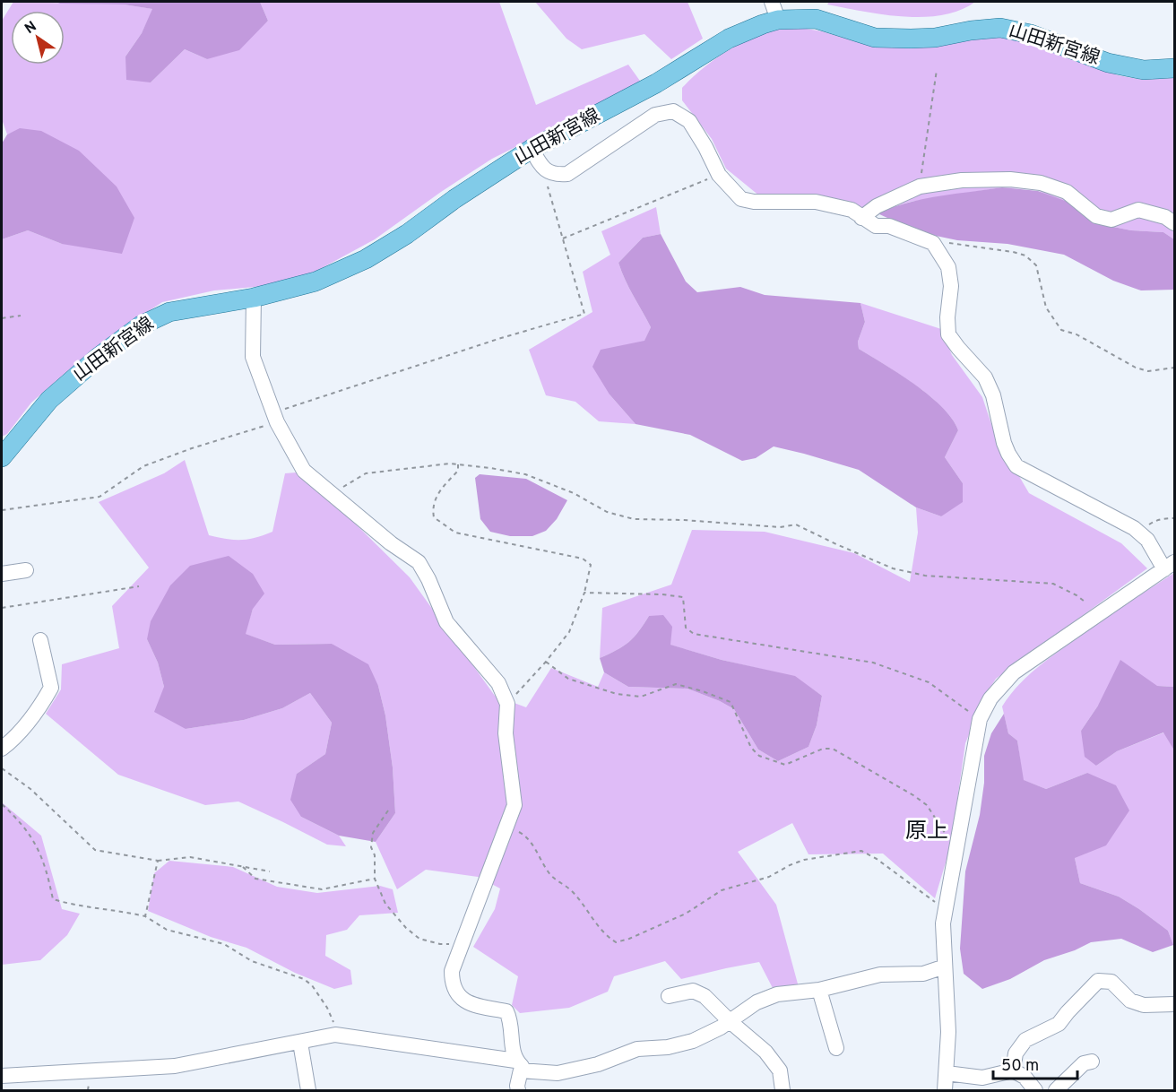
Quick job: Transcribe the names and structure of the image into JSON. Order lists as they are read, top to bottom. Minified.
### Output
{"streets":{"main road":["山田新宮線"]},"districts":["原上"],"scale_bar":"50 m","north":"top left"}
